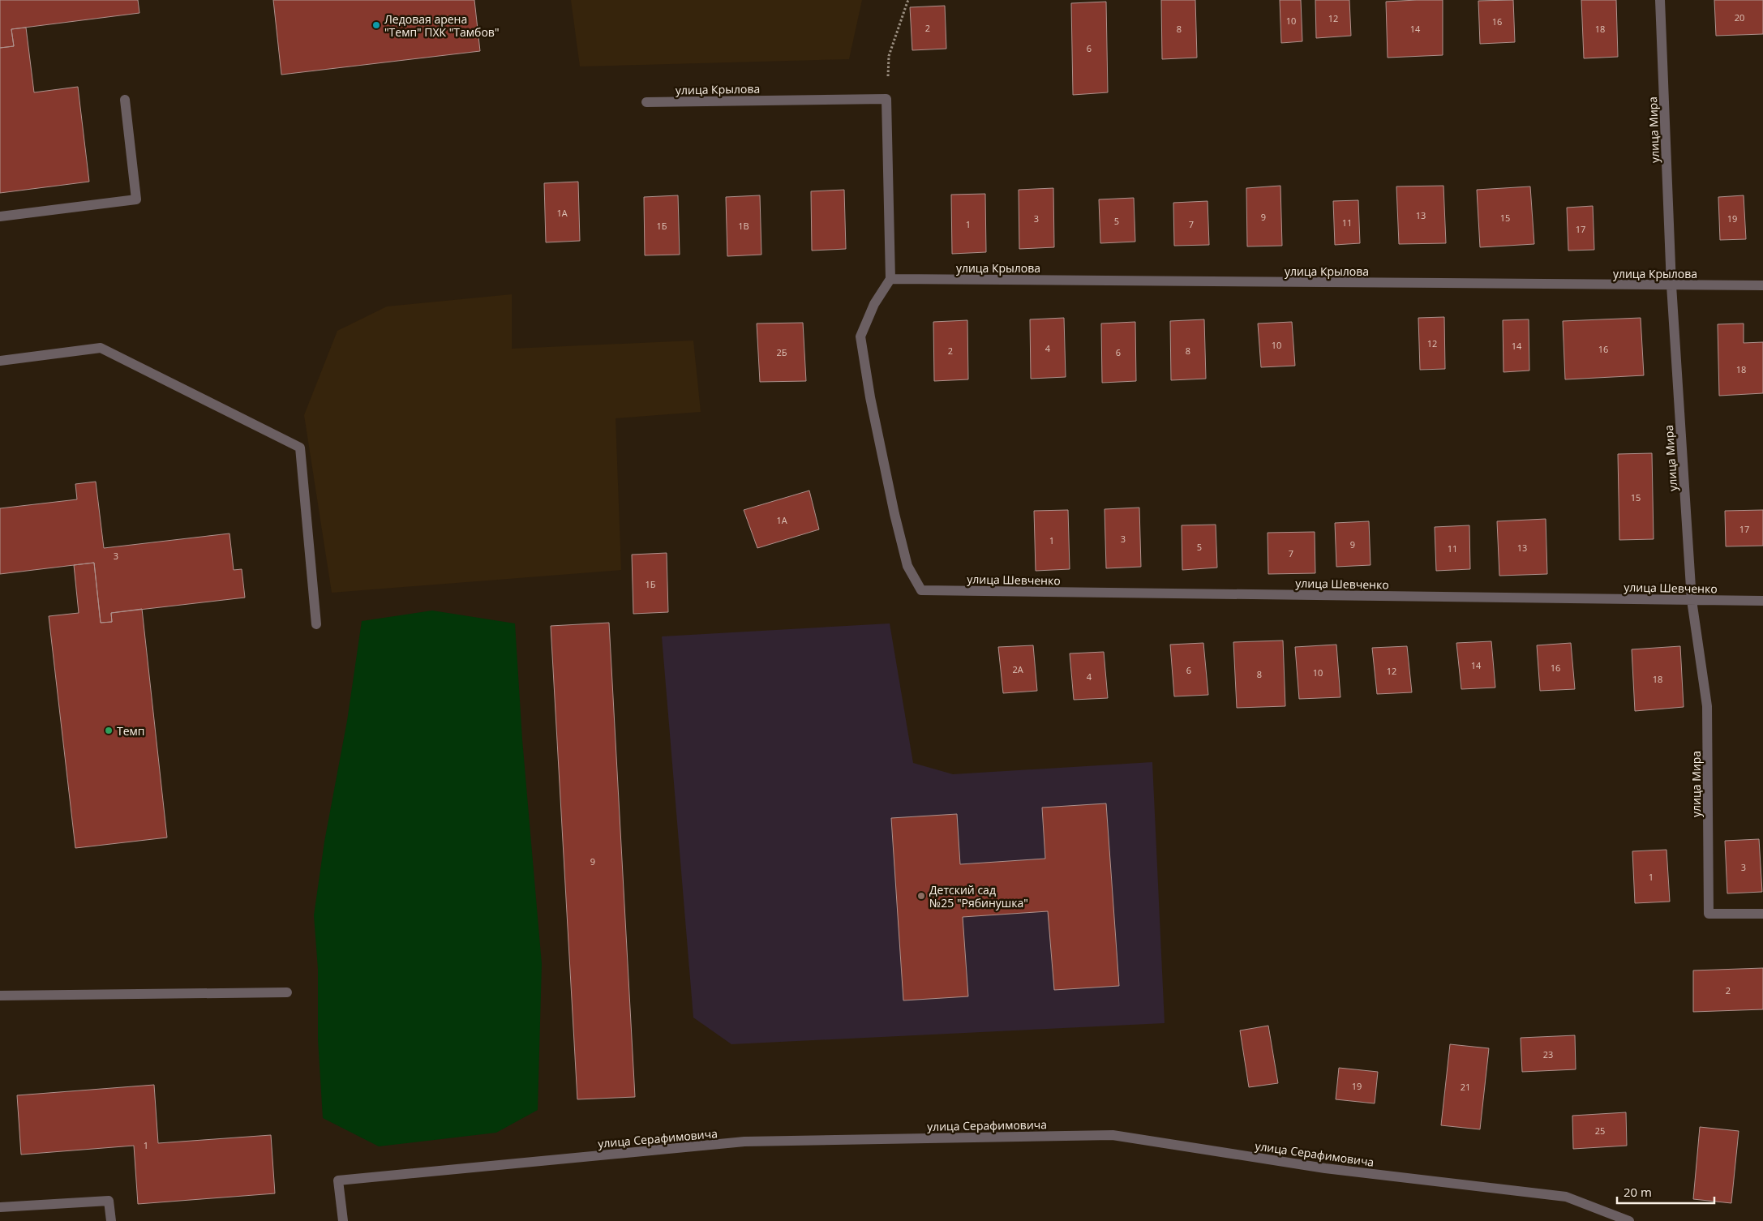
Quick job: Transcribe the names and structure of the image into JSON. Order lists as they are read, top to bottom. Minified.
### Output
{"streets":{"street":["улица Крылова","улица Мира","улица Шевченко","улица Серафимовича"]},"crossings":[["улица Крылова","улица Мира"],["улица Крылова","улица Шевченко"],["улица Мира","улица Шевченко"]],"places":["Ледовая арена \"Темп\" ПХК \"Тамбов\"","Темп","Детский сад №25 \"Рябинушка\""],"house_numbers":["20","12","10","16","2","8","14","18","6","1А","13","9","15","3","19","5","11","1","7","1Б","1В","17","12","10","14","4","16","2","8","2Б","6","18","15","1А","17","3","1","9","5","13","11","7","3","1Б","14","16","2А","6","12","10","8","4","18","9","3","1","2","23","19","21","25","1"],"scale_bar":"20 m"}
